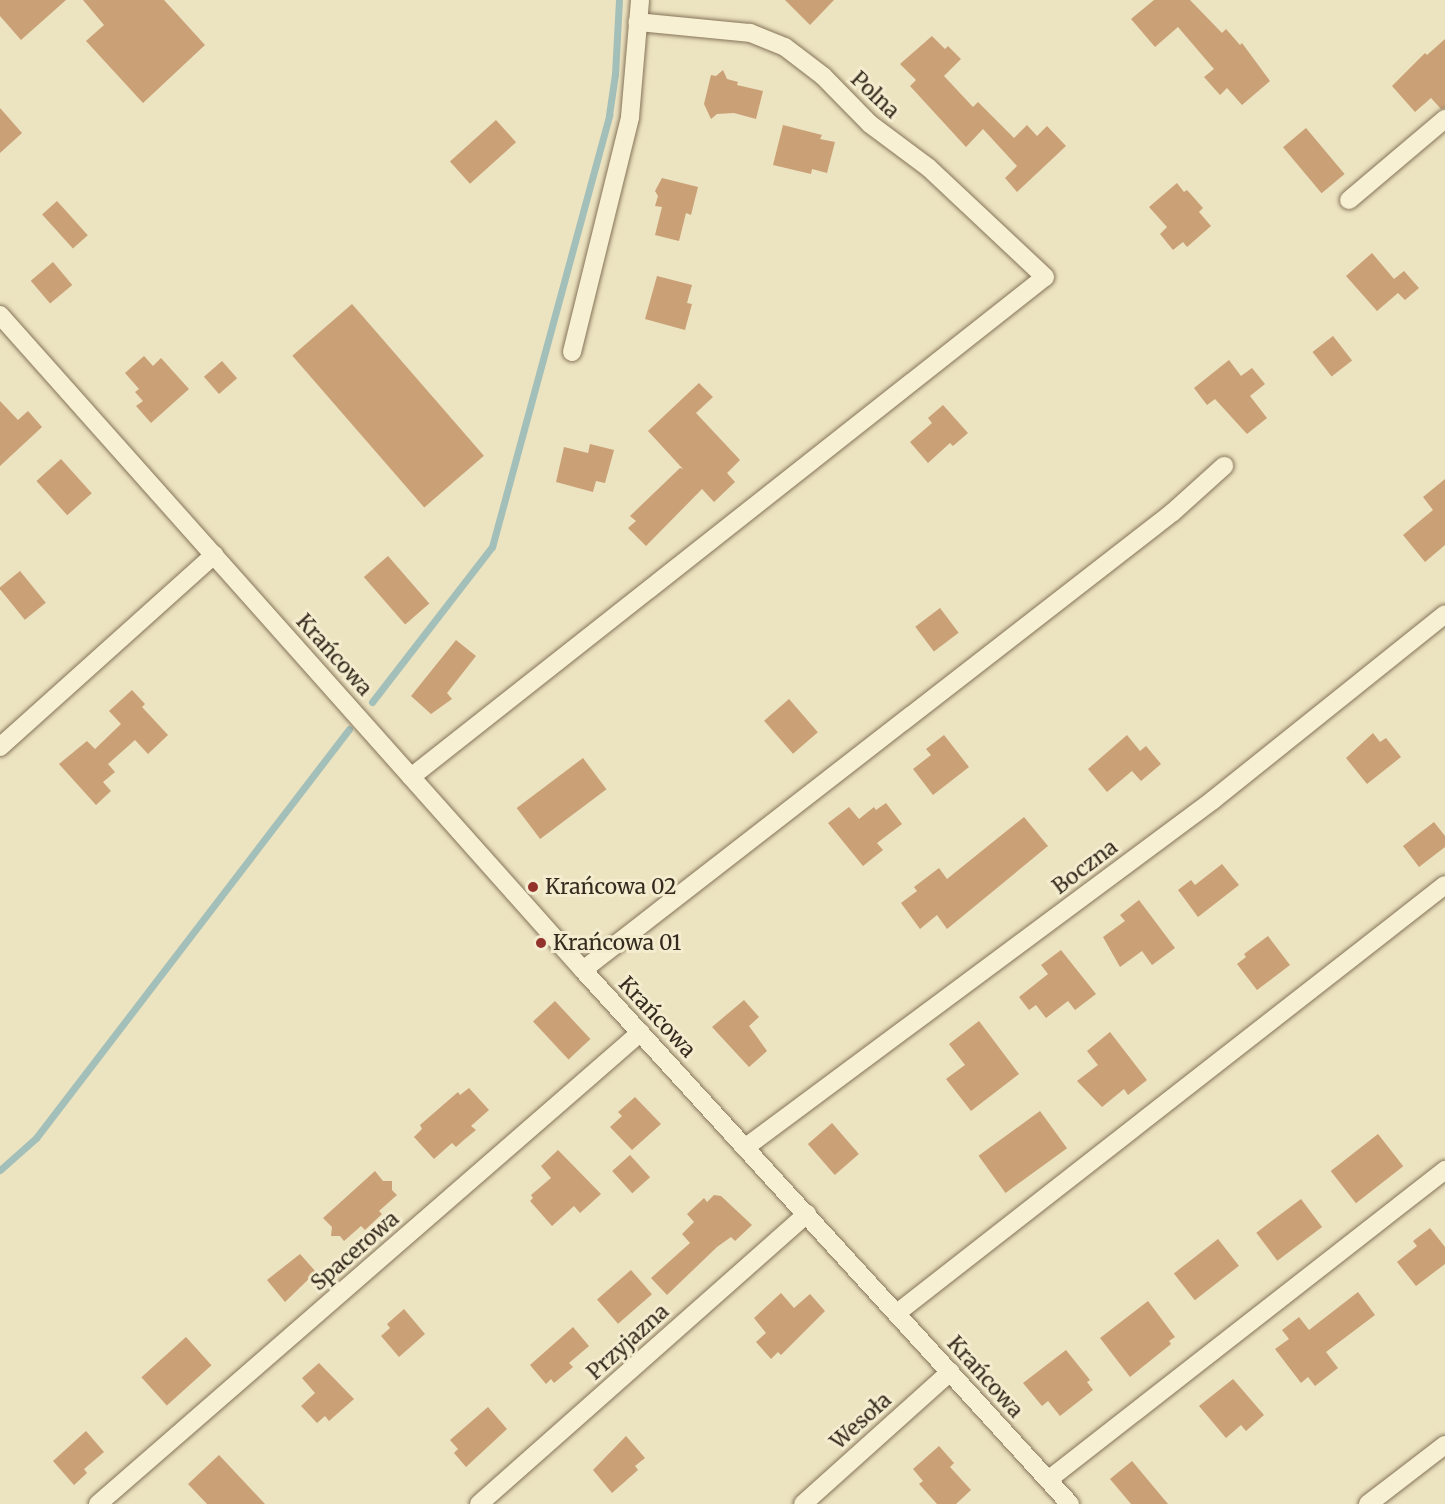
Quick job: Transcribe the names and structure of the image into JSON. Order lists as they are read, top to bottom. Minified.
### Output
{"streets":{"street":["Polna","Krańcowa","Boczna","Spacerowa","Przyjazna","Wesoła"]},"crossings":[["Polna","Krańcowa"],["Krańcowa","Boczna"],["Krańcowa","Spacerowa"],["Krańcowa","Przyjazna"],["Krańcowa","Wesoła"]],"places":["Krańcowa 02","Krańcowa 01"]}
